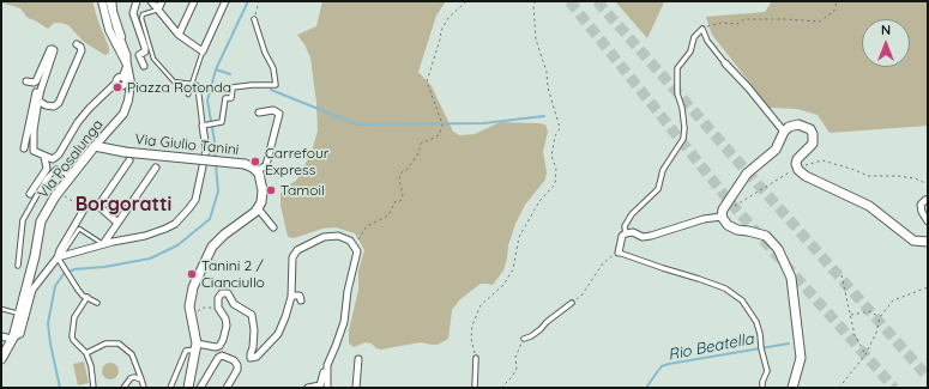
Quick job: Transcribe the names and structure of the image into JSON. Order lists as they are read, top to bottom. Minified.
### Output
{"streets":{"main road":["Via Giulio Tanini","Via Posalunga"]},"crossings":[["Via Giulio Tanini","Via Posalunga"]],"districts":["Borgoratti"],"water":["Rio Beatella"],"places":["Piazza Rotonda","Carrefour Express","Tamoil","Tanini 2 / Cianciullo"],"north":"top"}
